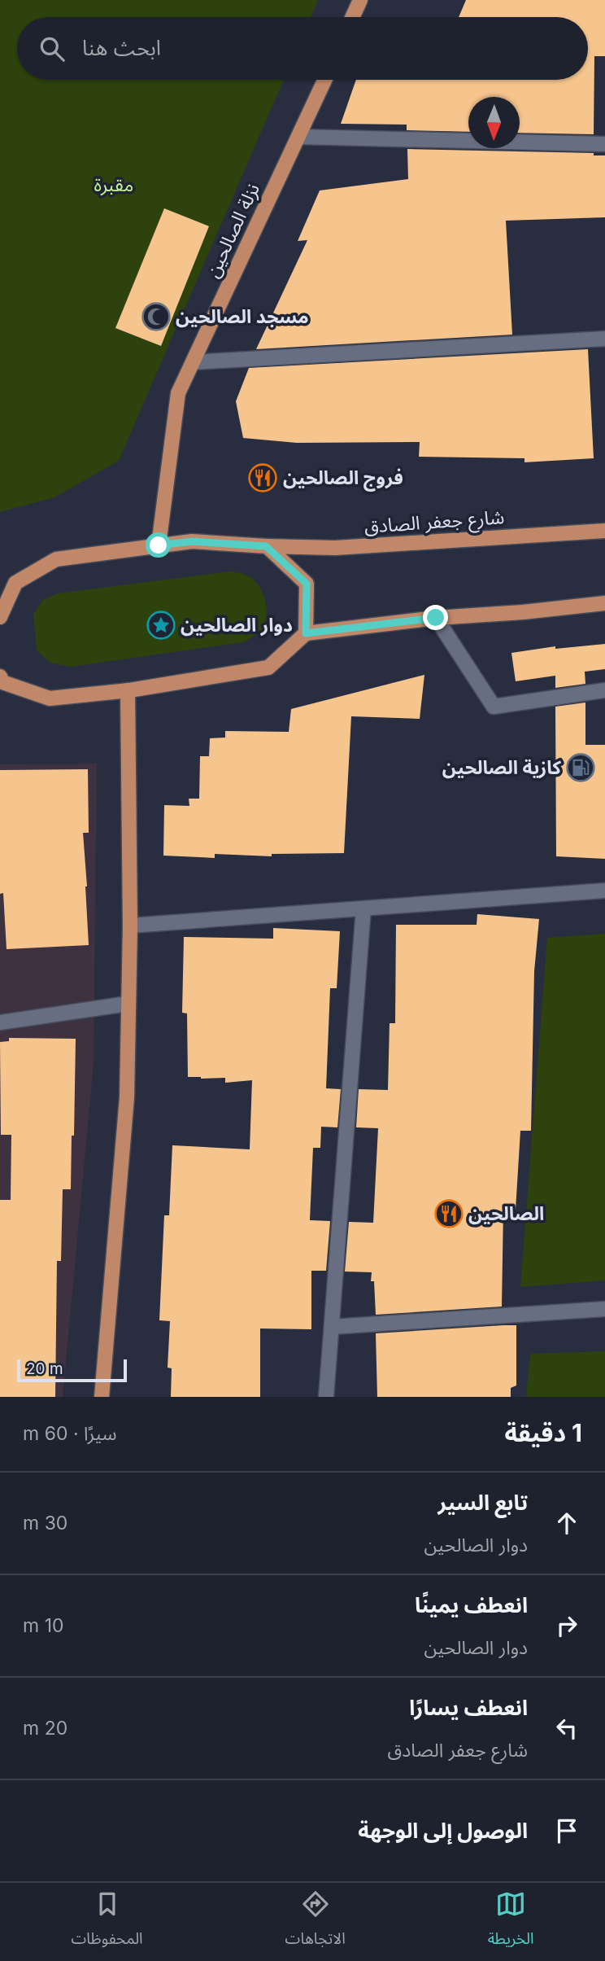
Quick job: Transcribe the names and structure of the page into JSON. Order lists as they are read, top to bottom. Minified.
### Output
{"streets":{"main road":["نزلة الصالحين","شارع جعفر الصادق"]},"parks":["مقبرة"],"places":{"mosque":["مسجد الصالحين"],"restaurant":["فروج الصالحين","الصالحين"],"place":["دوار الصالحين"],"fuel station":["كازية الصالحين"]},"scale_bar":"20 m","north":"bottom","page":{"search":"ابحث هنا","scale":"20 m","heading":["1 دقيقة","سيرًا · 60 m"],"list":[["تابع السير","دوار الصالحين","30 m"],["انعطف يمينًا","دوار الصالحين","10 m"],["انعطف يسارًا","شارع جعفر الصادق","20 m"],"الوصول إلى الوجهة"],"nav":["الخريطة","الاتجاهات","المحفوظات"]}}
